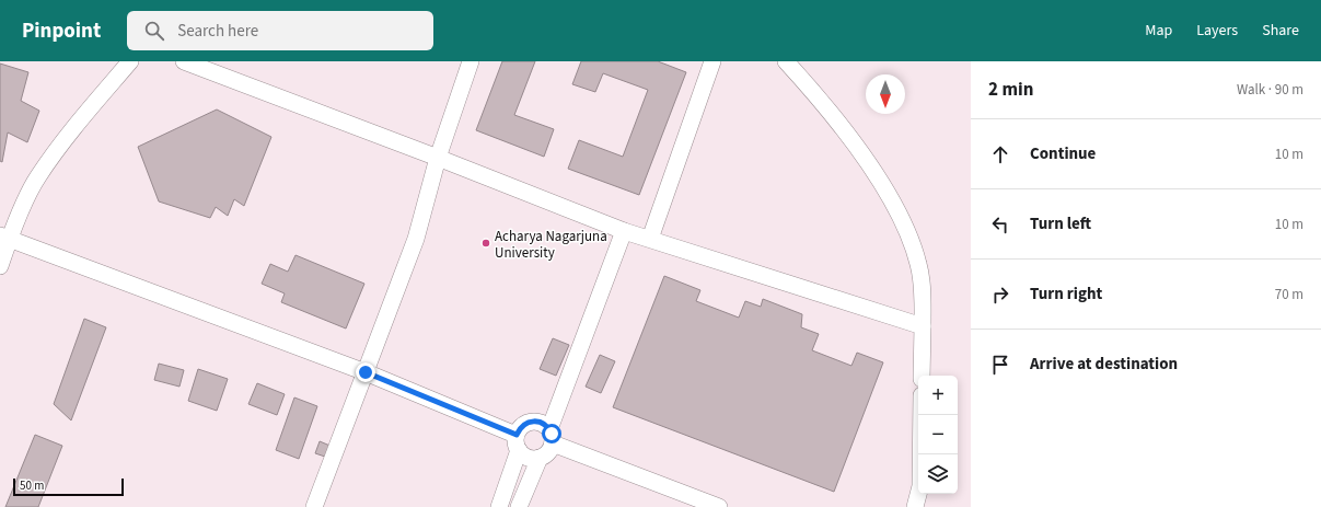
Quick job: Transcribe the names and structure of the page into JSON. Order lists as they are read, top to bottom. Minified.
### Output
{"places":["Acharya Nagarjuna University"],"scale_bar":"50 m","north":"bottom","page":{"header":"Pinpoint","search":"Search here","nav":["Map","Layers","Share"],"heading":["2 min","Walk · 90 m"],"list":[["Continue","10 m"],["Turn left","10 m"],["Turn right","70 m"],"Arrive at destination"],"map_buttons":["+","−"],"scale":"50 m"}}
